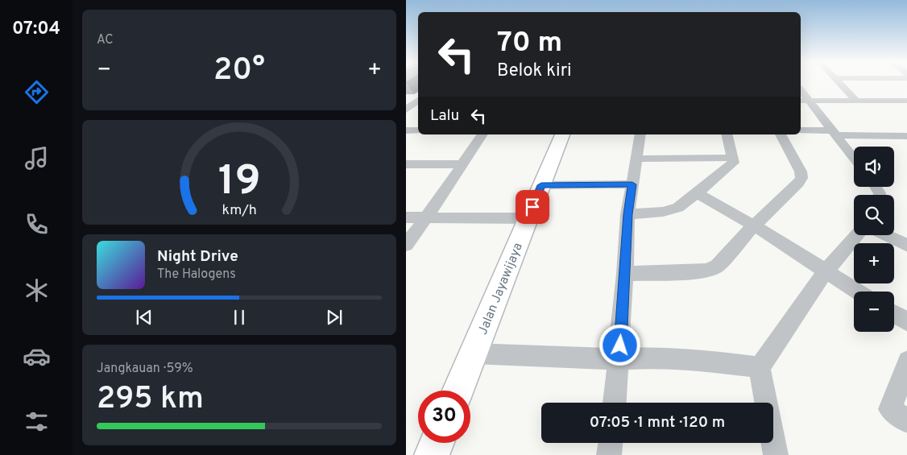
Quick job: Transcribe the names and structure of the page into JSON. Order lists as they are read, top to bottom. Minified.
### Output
{"streets":{"main road":["Jalan Jayawijaya"]},"page":{"tabs":"07:04","tile":["AC",["Jangkauan · 59%","295 km"]],"turn":["70 m","Belok kiri"],"heat":["−","20°","+"],"then":"Lalu","map_buttons":["+","−"],"song":["Night Drive","The Halogens"],"limit":"30","trip":"07:05 · 1 mnt · 120 m","gauge":["19","km/h"]}}
